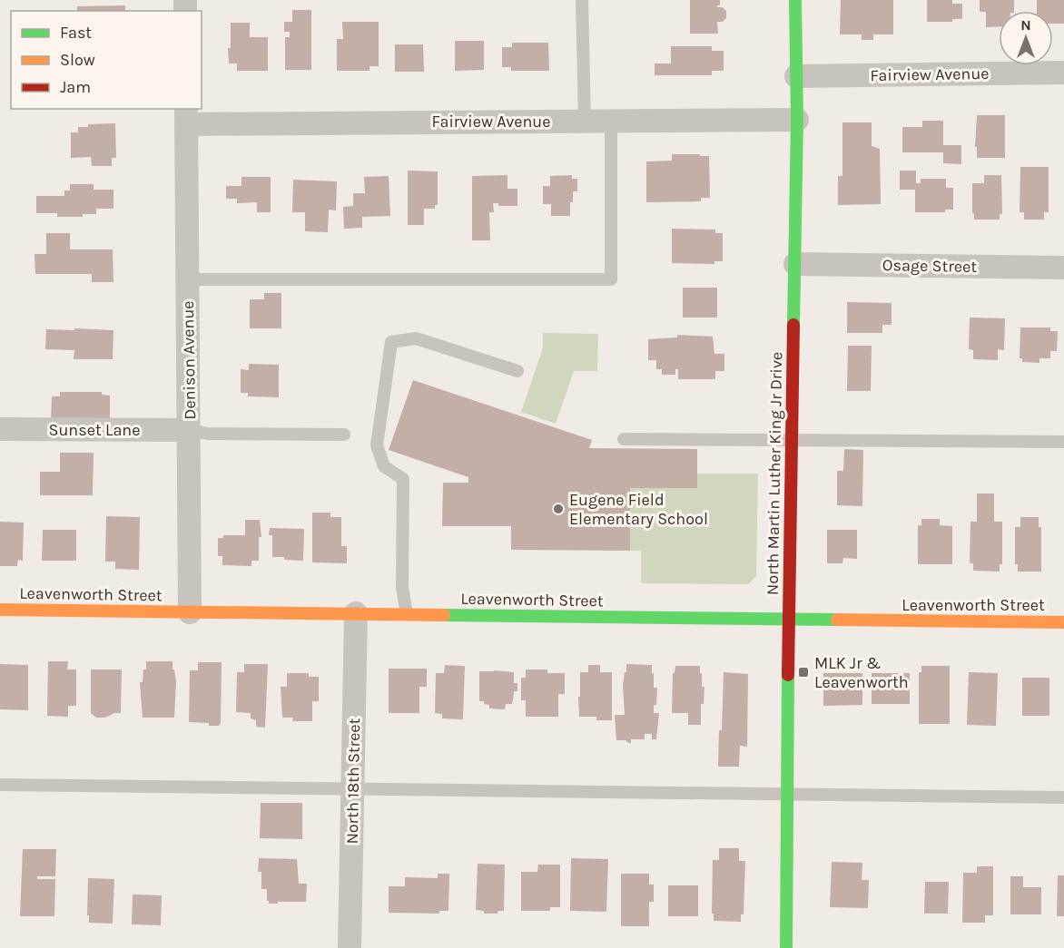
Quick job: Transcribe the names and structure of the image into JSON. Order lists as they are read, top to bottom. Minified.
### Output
{"streets":{"street":["Fairview Avenue","Osage Street","Denison Avenue","Sunset Lane","North Martin Luther King Jr Drive","Leavenworth Street","North 18th Street"]},"crossings":[["Fairview Avenue","Denison Avenue"],["Fairview Avenue","North Martin Luther King Jr Drive"],["Osage Street","North Martin Luther King Jr Drive"],["Denison Avenue","Sunset Lane"],["Denison Avenue","Leavenworth Street"],["North Martin Luther King Jr Drive","Leavenworth Street"],["Leavenworth Street","North 18th Street"]],"places":{"other":["Eugene Field Elementary School"],"transit":["MLK Jr & Leavenworth"]},"legend":["Fast","Slow","Jam"],"north":"top"}
